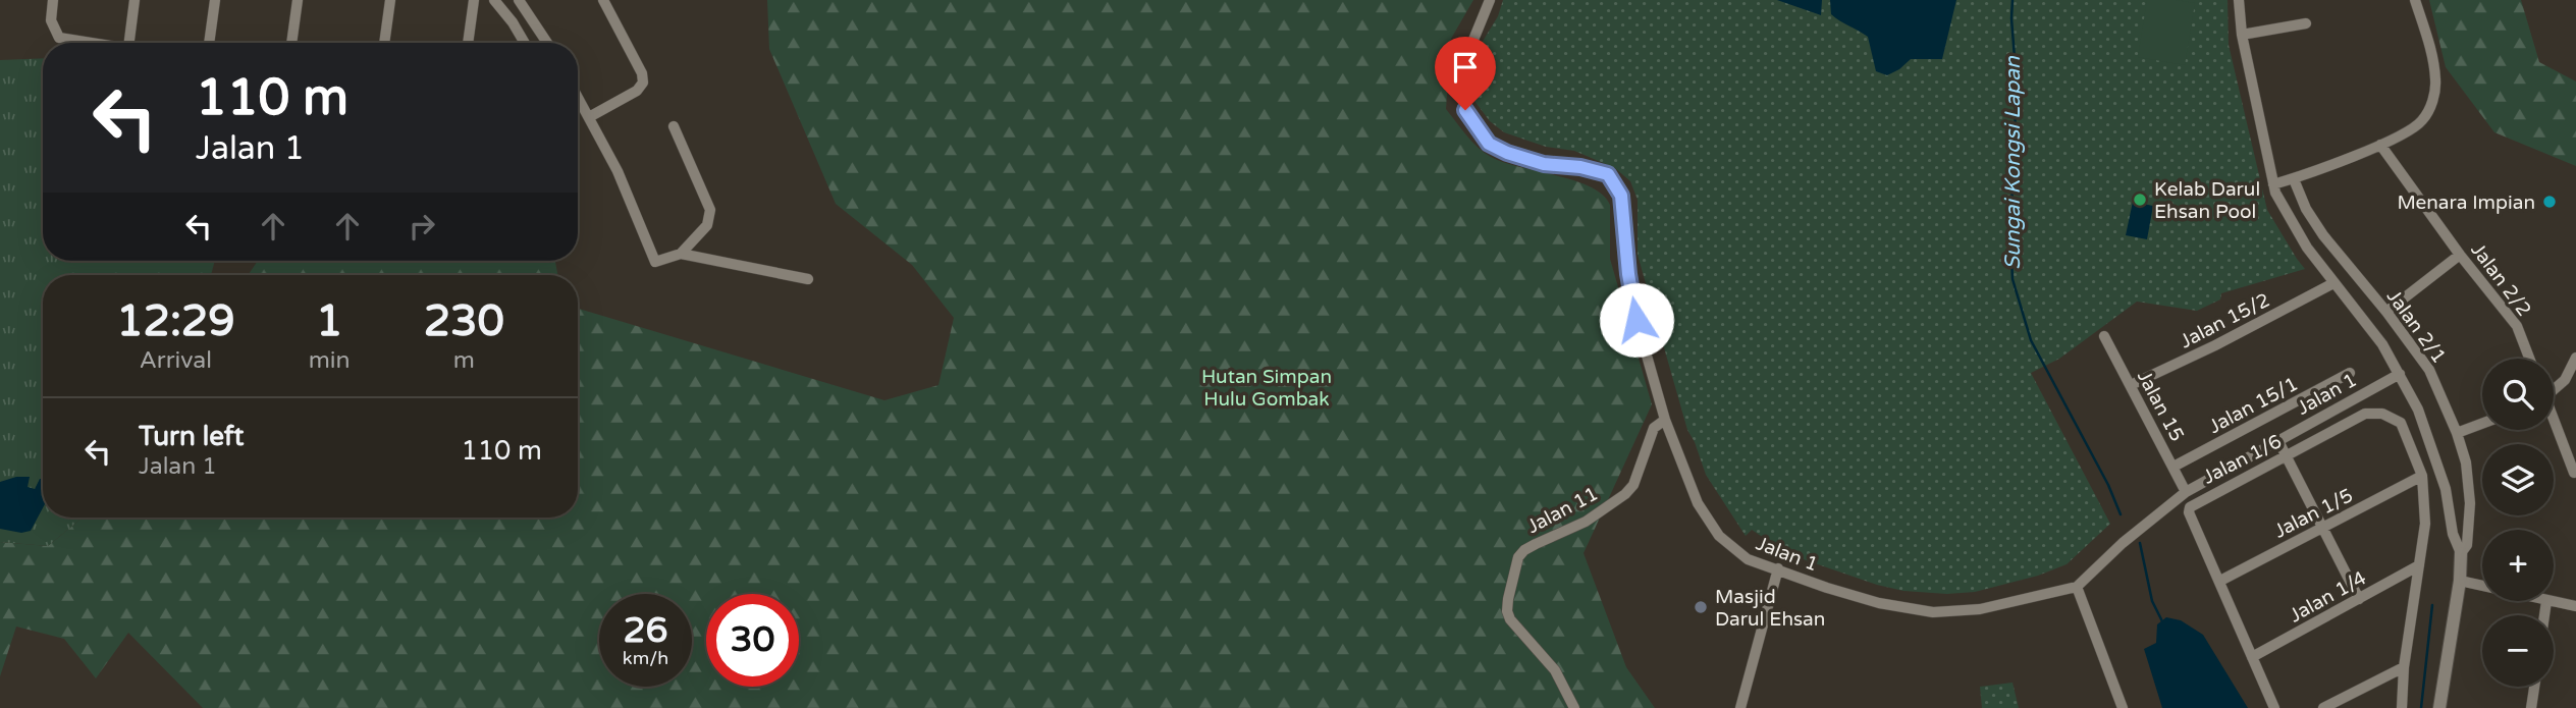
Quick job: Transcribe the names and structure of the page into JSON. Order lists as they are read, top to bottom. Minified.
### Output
{"streets":{"street":["Jalan 2/2","Jalan 15/2","Jalan 2/1","Jalan 1","Jalan 15/1","Jalan 15","Jalan 1/6","Jalan 11","Jalan 1/5","Jalan 1/4"]},"crossings":[["Jalan 15/2","Jalan 15"],["Jalan 1","Jalan 15"],["Jalan 1","Jalan 11"],["Jalan 15/1","Jalan 15"],["Jalan 1/6","Jalan 1/5"],["Jalan 1/6","Jalan 1/4"]],"water":["Sungai Kongsi Lapan"],"parks":["Hutan Simpan Hulu Gombak"],"places":["Kelab Darul Ehsan Pool","Menara Impian","Masjid Darul Ehsan"],"page":{"turn":["110 m","Jalan 1"],"eta":["12:29","Arrival","1","min","230","m"],"map_buttons":["+","−"],"list":[{"name":"Turn left","note":"Jalan 1","value":"110 m"}],"speed":"26 km/h","limit":"30"}}
